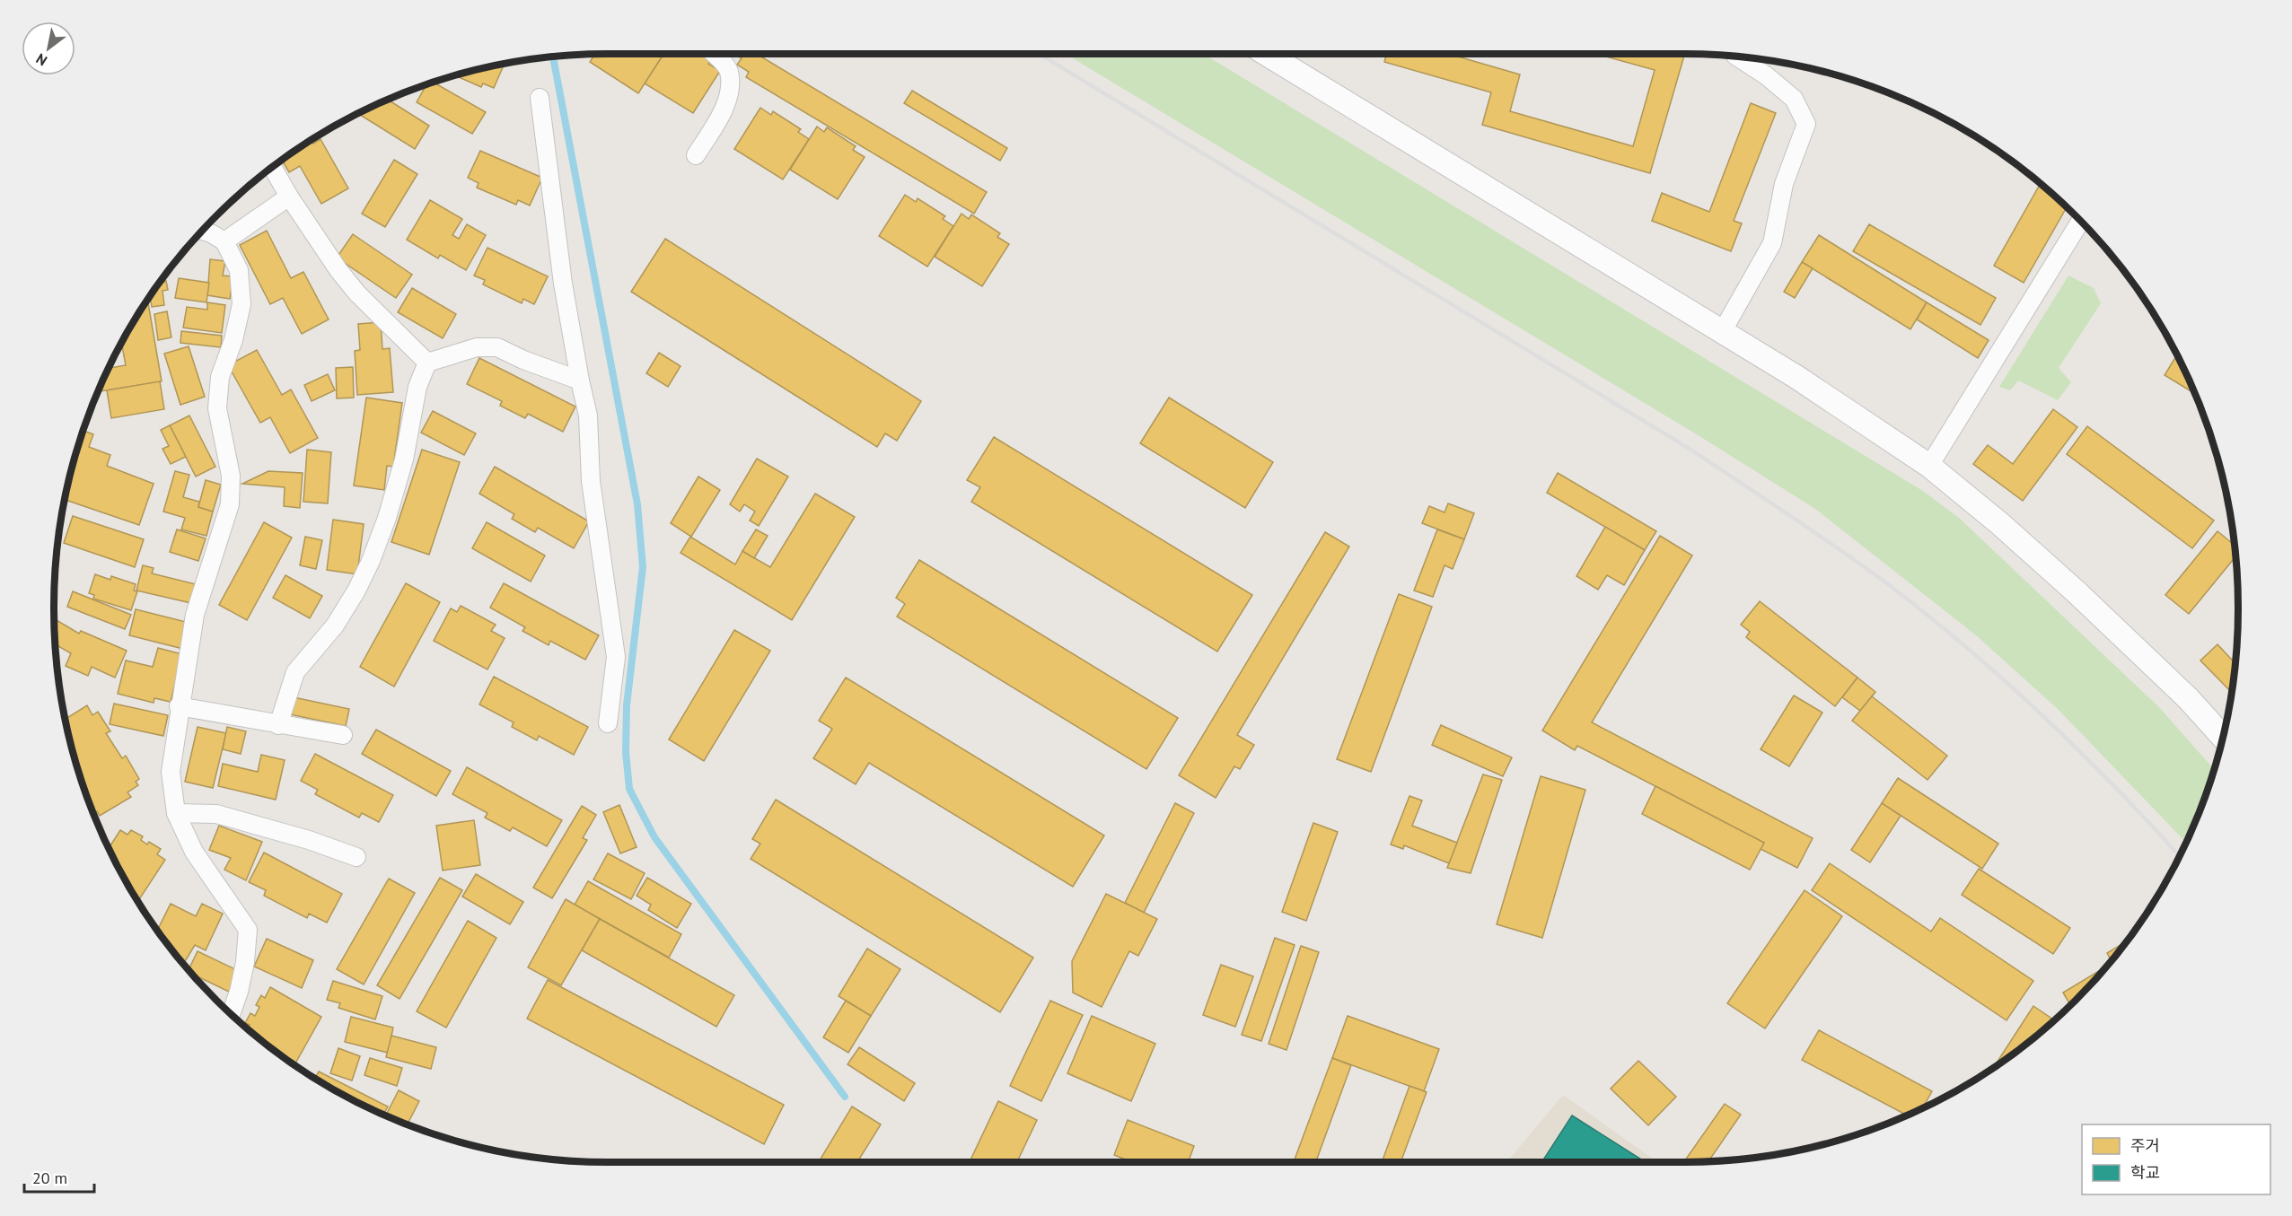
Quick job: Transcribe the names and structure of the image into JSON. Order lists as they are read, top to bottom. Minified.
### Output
{"legend":["주거","학교"],"scale_bar":"20 m","north":"bottom left"}
